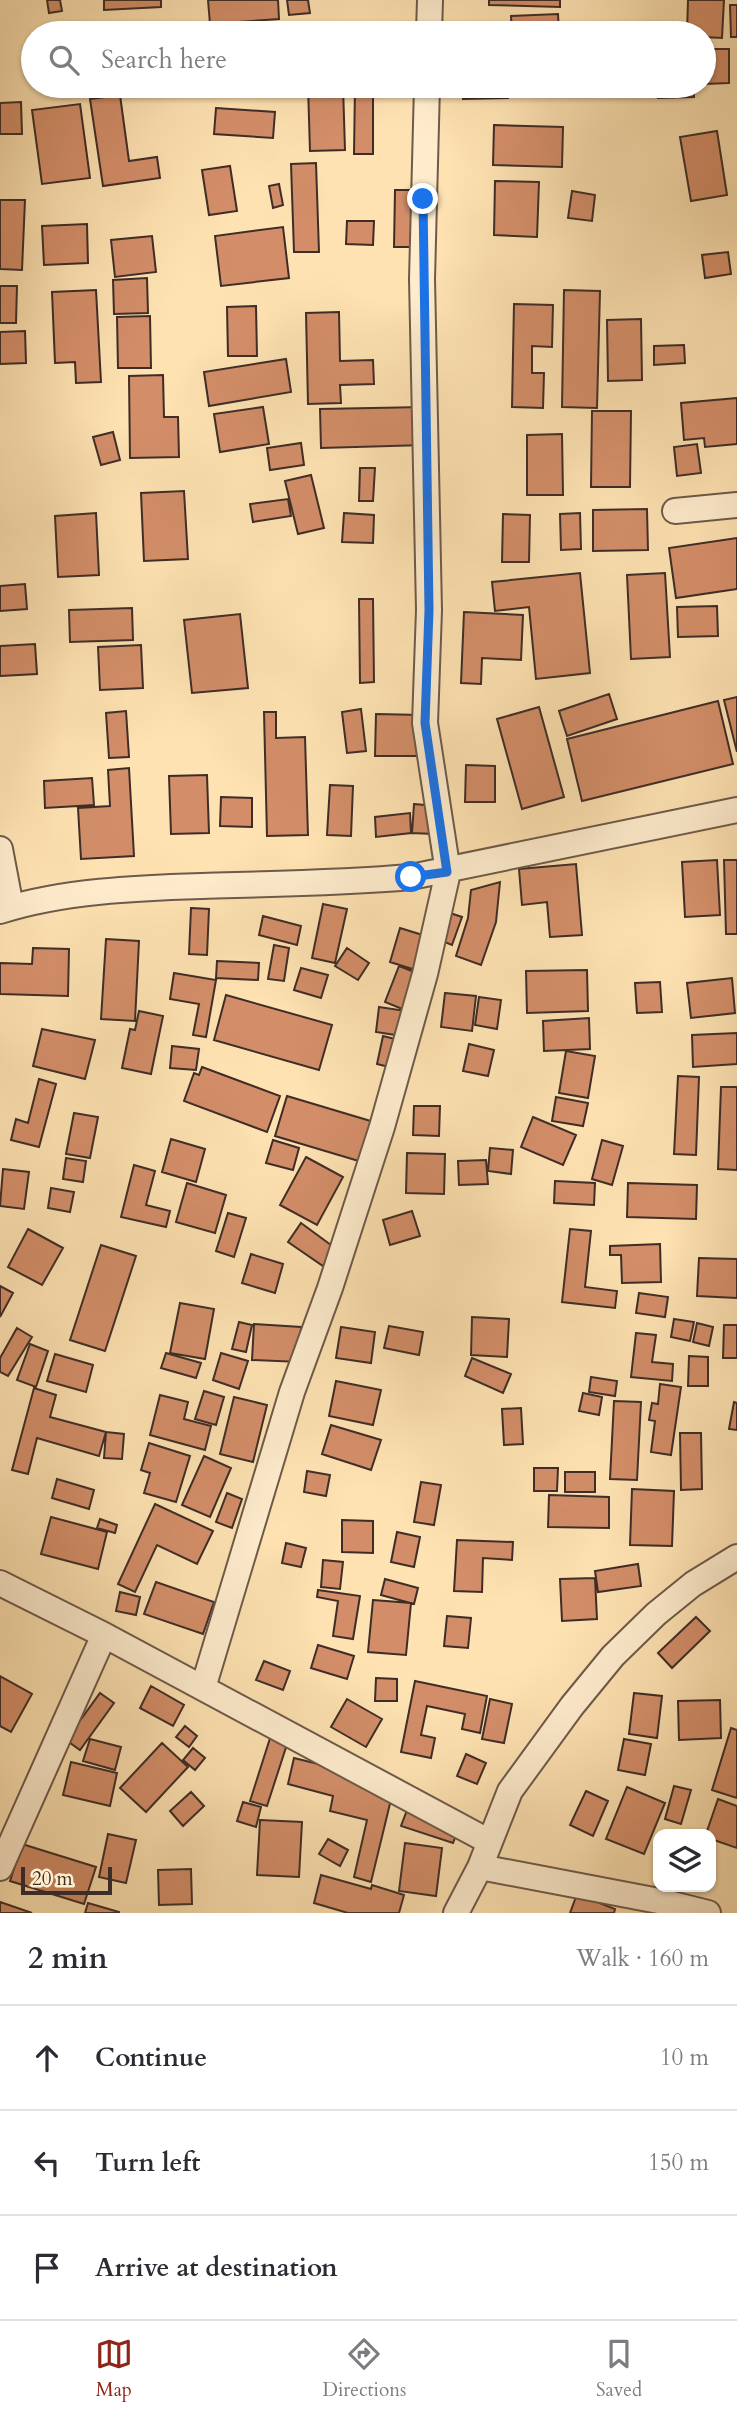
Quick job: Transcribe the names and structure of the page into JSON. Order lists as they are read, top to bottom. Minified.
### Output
{"scale_bar":"20 m","page":{"search":"Search here","scale":"20 m","heading":["2 min","Walk · 160 m"],"list":[["Continue","10 m"],["Turn left","150 m"],"Arrive at destination"],"nav":["Map","Directions","Saved"]}}
